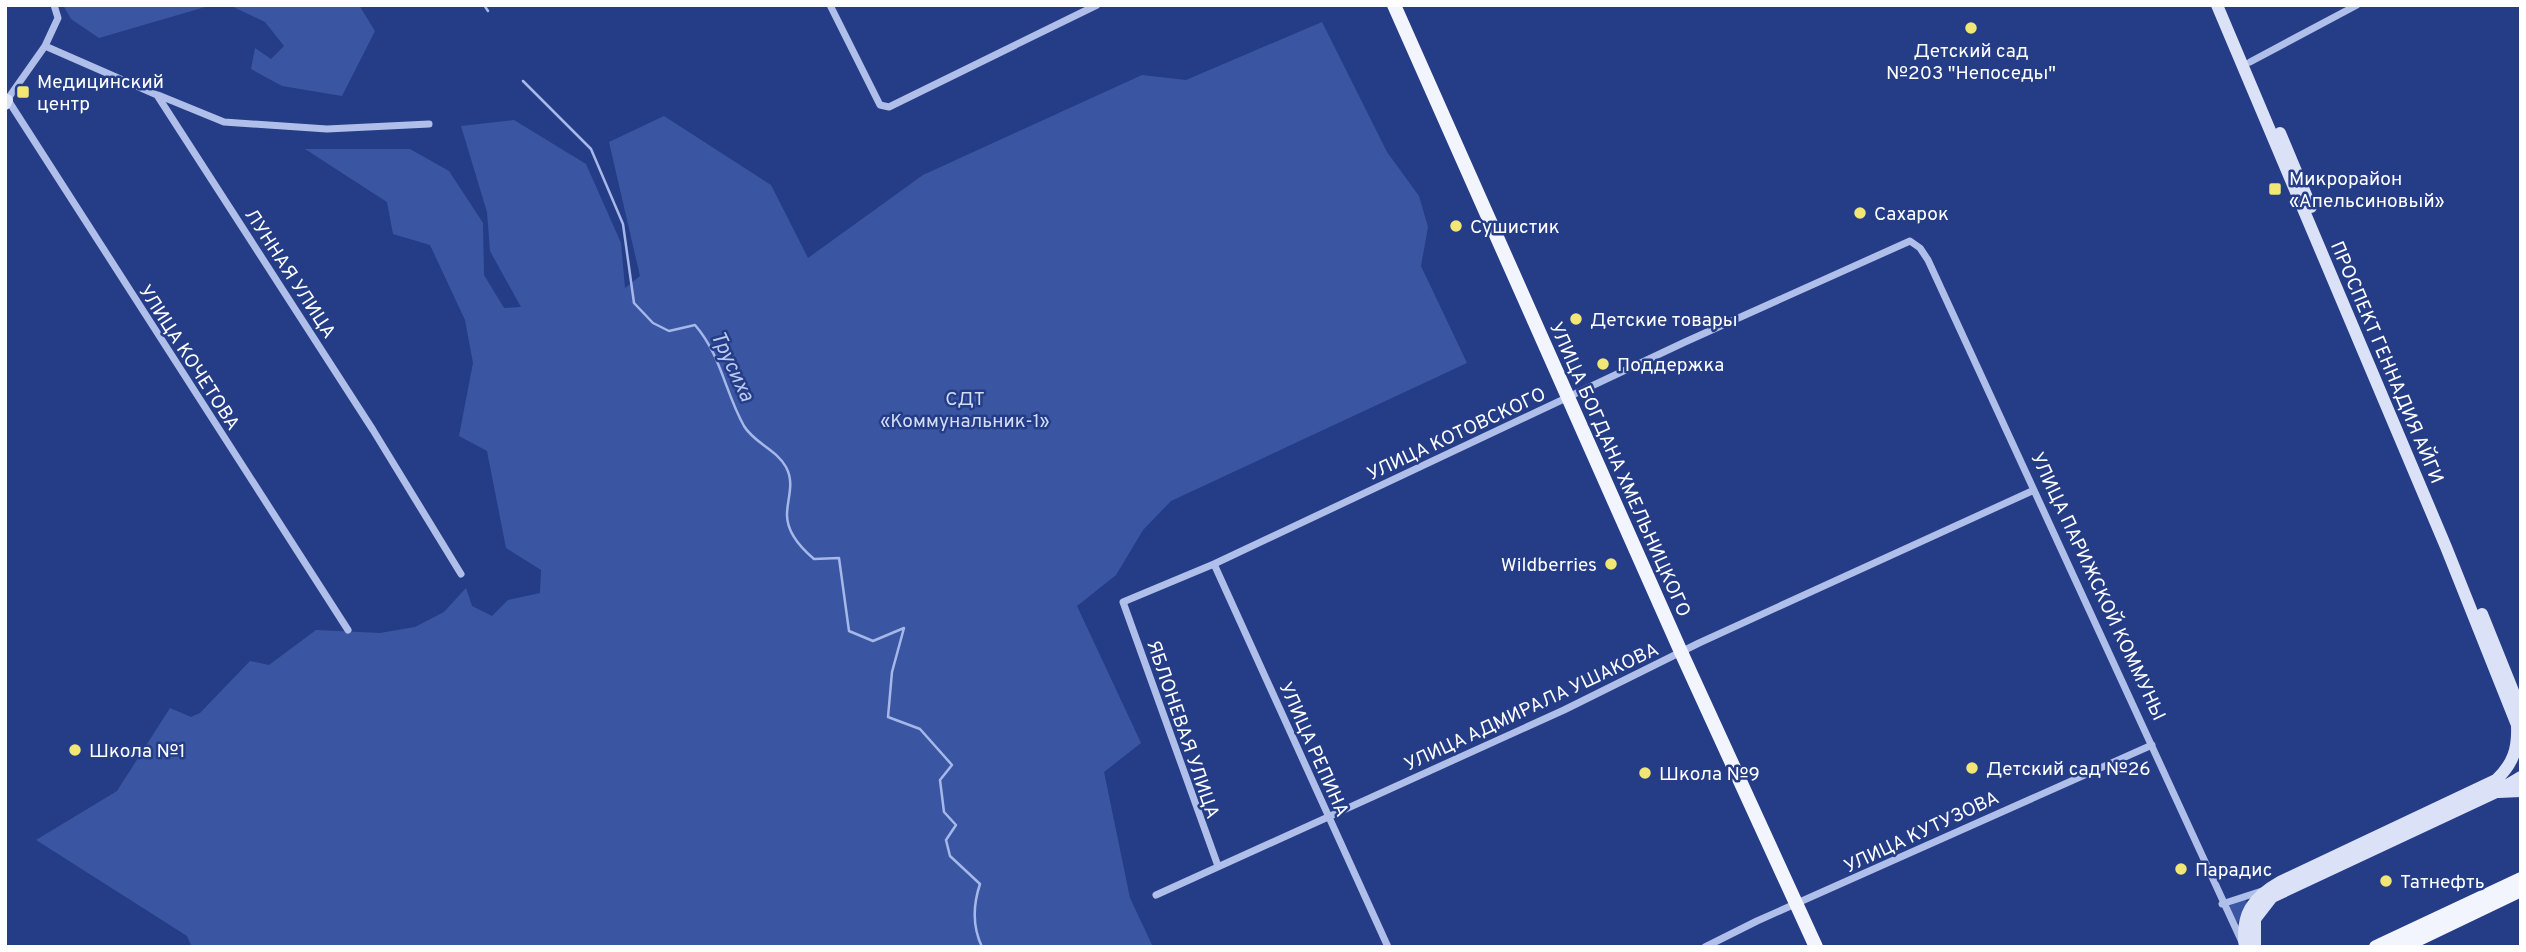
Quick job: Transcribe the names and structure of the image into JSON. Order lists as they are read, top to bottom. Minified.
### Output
{"streets":{"main road":["ПРОСПЕКТ ГЕННАДИЯ АЙГИ","УЛИЦА БОГДАНА ХМЕЛЬНИЦКОГО"],"street":["ЛУННАЯ УЛИЦА","УЛИЦА КОЧЕТОВА","УЛИЦА КОТОВСКОГО","УЛИЦА ПАРИЖСКОЙ КОММУНЫ","УЛИЦА АДМИРАЛА УШАКОВА","ЯБЛОНЕВАЯ УЛИЦА","УЛИЦА РЕПИНА","УЛИЦА КУТУЗОВА"]},"crossings":[["УЛИЦА КОТОВСКОГО","УЛИЦА БОГДАНА ХМЕЛЬНИЦКОГО"],["УЛИЦА КОТОВСКОГО","УЛИЦА ПАРИЖСКОЙ КОММУНЫ"],["УЛИЦА КОТОВСКОГО","ЯБЛОНЕВАЯ УЛИЦА"],["УЛИЦА КОТОВСКОГО","УЛИЦА РЕПИНА"],["УЛИЦА БОГДАНА ХМЕЛЬНИЦКОГО","УЛИЦА АДМИРАЛА УШАКОВА"],["УЛИЦА БОГДАНА ХМЕЛЬНИЦКОГО","УЛИЦА КУТУЗОВА"],["УЛИЦА ПАРИЖСКОЙ КОММУНЫ","УЛИЦА АДМИРАЛА УШАКОВА"],["УЛИЦА ПАРИЖСКОЙ КОММУНЫ","УЛИЦА КУТУЗОВА"],["УЛИЦА АДМИРАЛА УШАКОВА","ЯБЛОНЕВАЯ УЛИЦА"],["УЛИЦА АДМИРАЛА УШАКОВА","УЛИЦА РЕПИНА"]],"water":["Трусиха"],"parks":["СДТ «Коммунальник-1»"],"places":{"other":["Детский сад №203 \"Непоседы\"","Сахарок","Сушистик","Детские товары","Поддержка","Wildberries","Школа №1","Детский сад №26","Школа №9","Парадис","Татнефть"],"transit":["Медицинский центр","Микрорайон «Апельсиновый»"]}}
